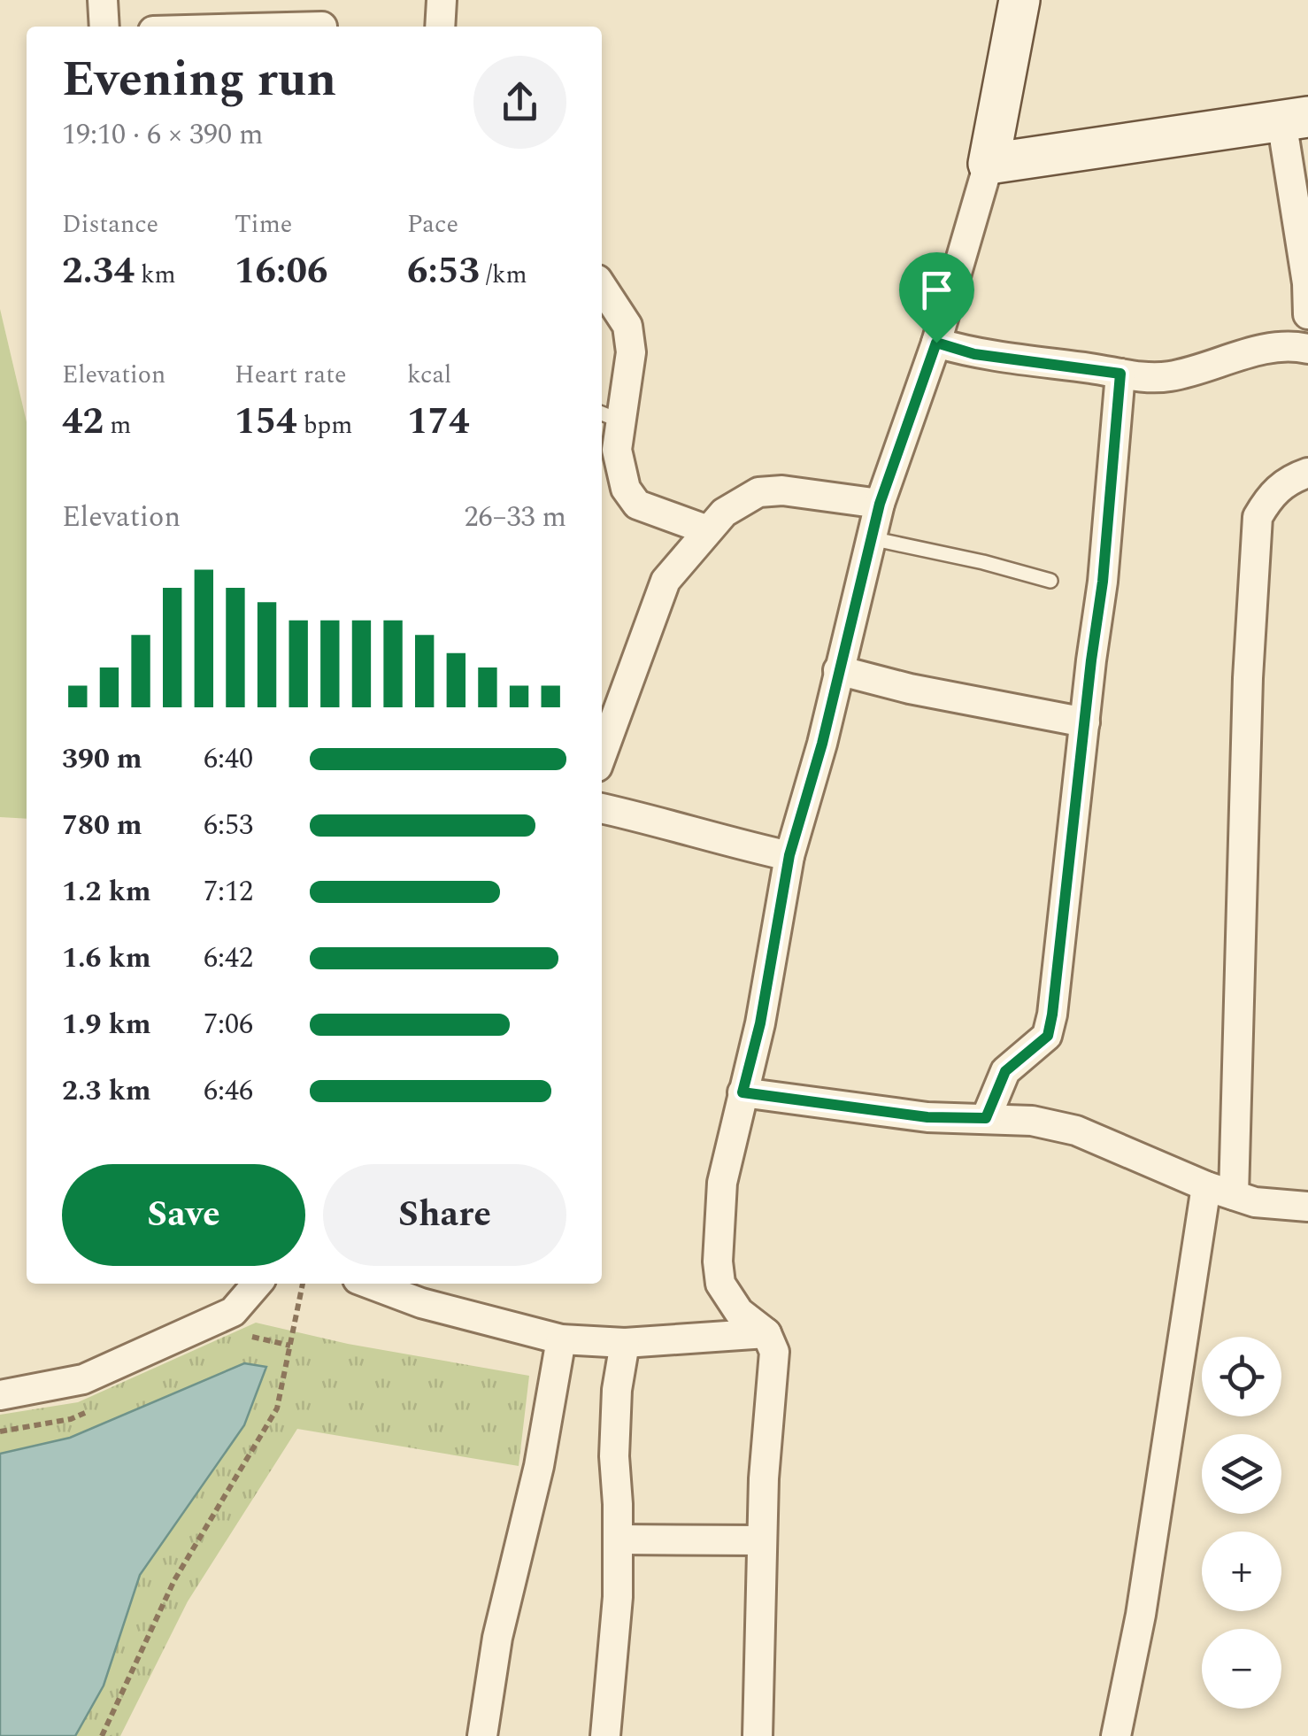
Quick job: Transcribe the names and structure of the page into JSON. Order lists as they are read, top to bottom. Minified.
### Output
{"page":{"heading":["Evening run","19:10 · 6 × 390 m"],"stats":[["Distance","2.34 km"],["Time","16:06"],["Pace","6:53 /km"],["Elevation","42 m"],["Heart rate","154 bpm"],["kcal","174"]],"chart":["Elevation","26–33 m"],"list":[{"name":"390 m","note":"6:40"},{"name":"780 m","note":"6:53"},{"name":"1.2 km","note":"7:12"},{"name":"1.6 km","note":"6:42"},{"name":"1.9 km","note":"7:06"},{"name":"2.3 km","note":"6:46"}],"buttons":["Save","Share"],"map_buttons":["+","−"]}}
